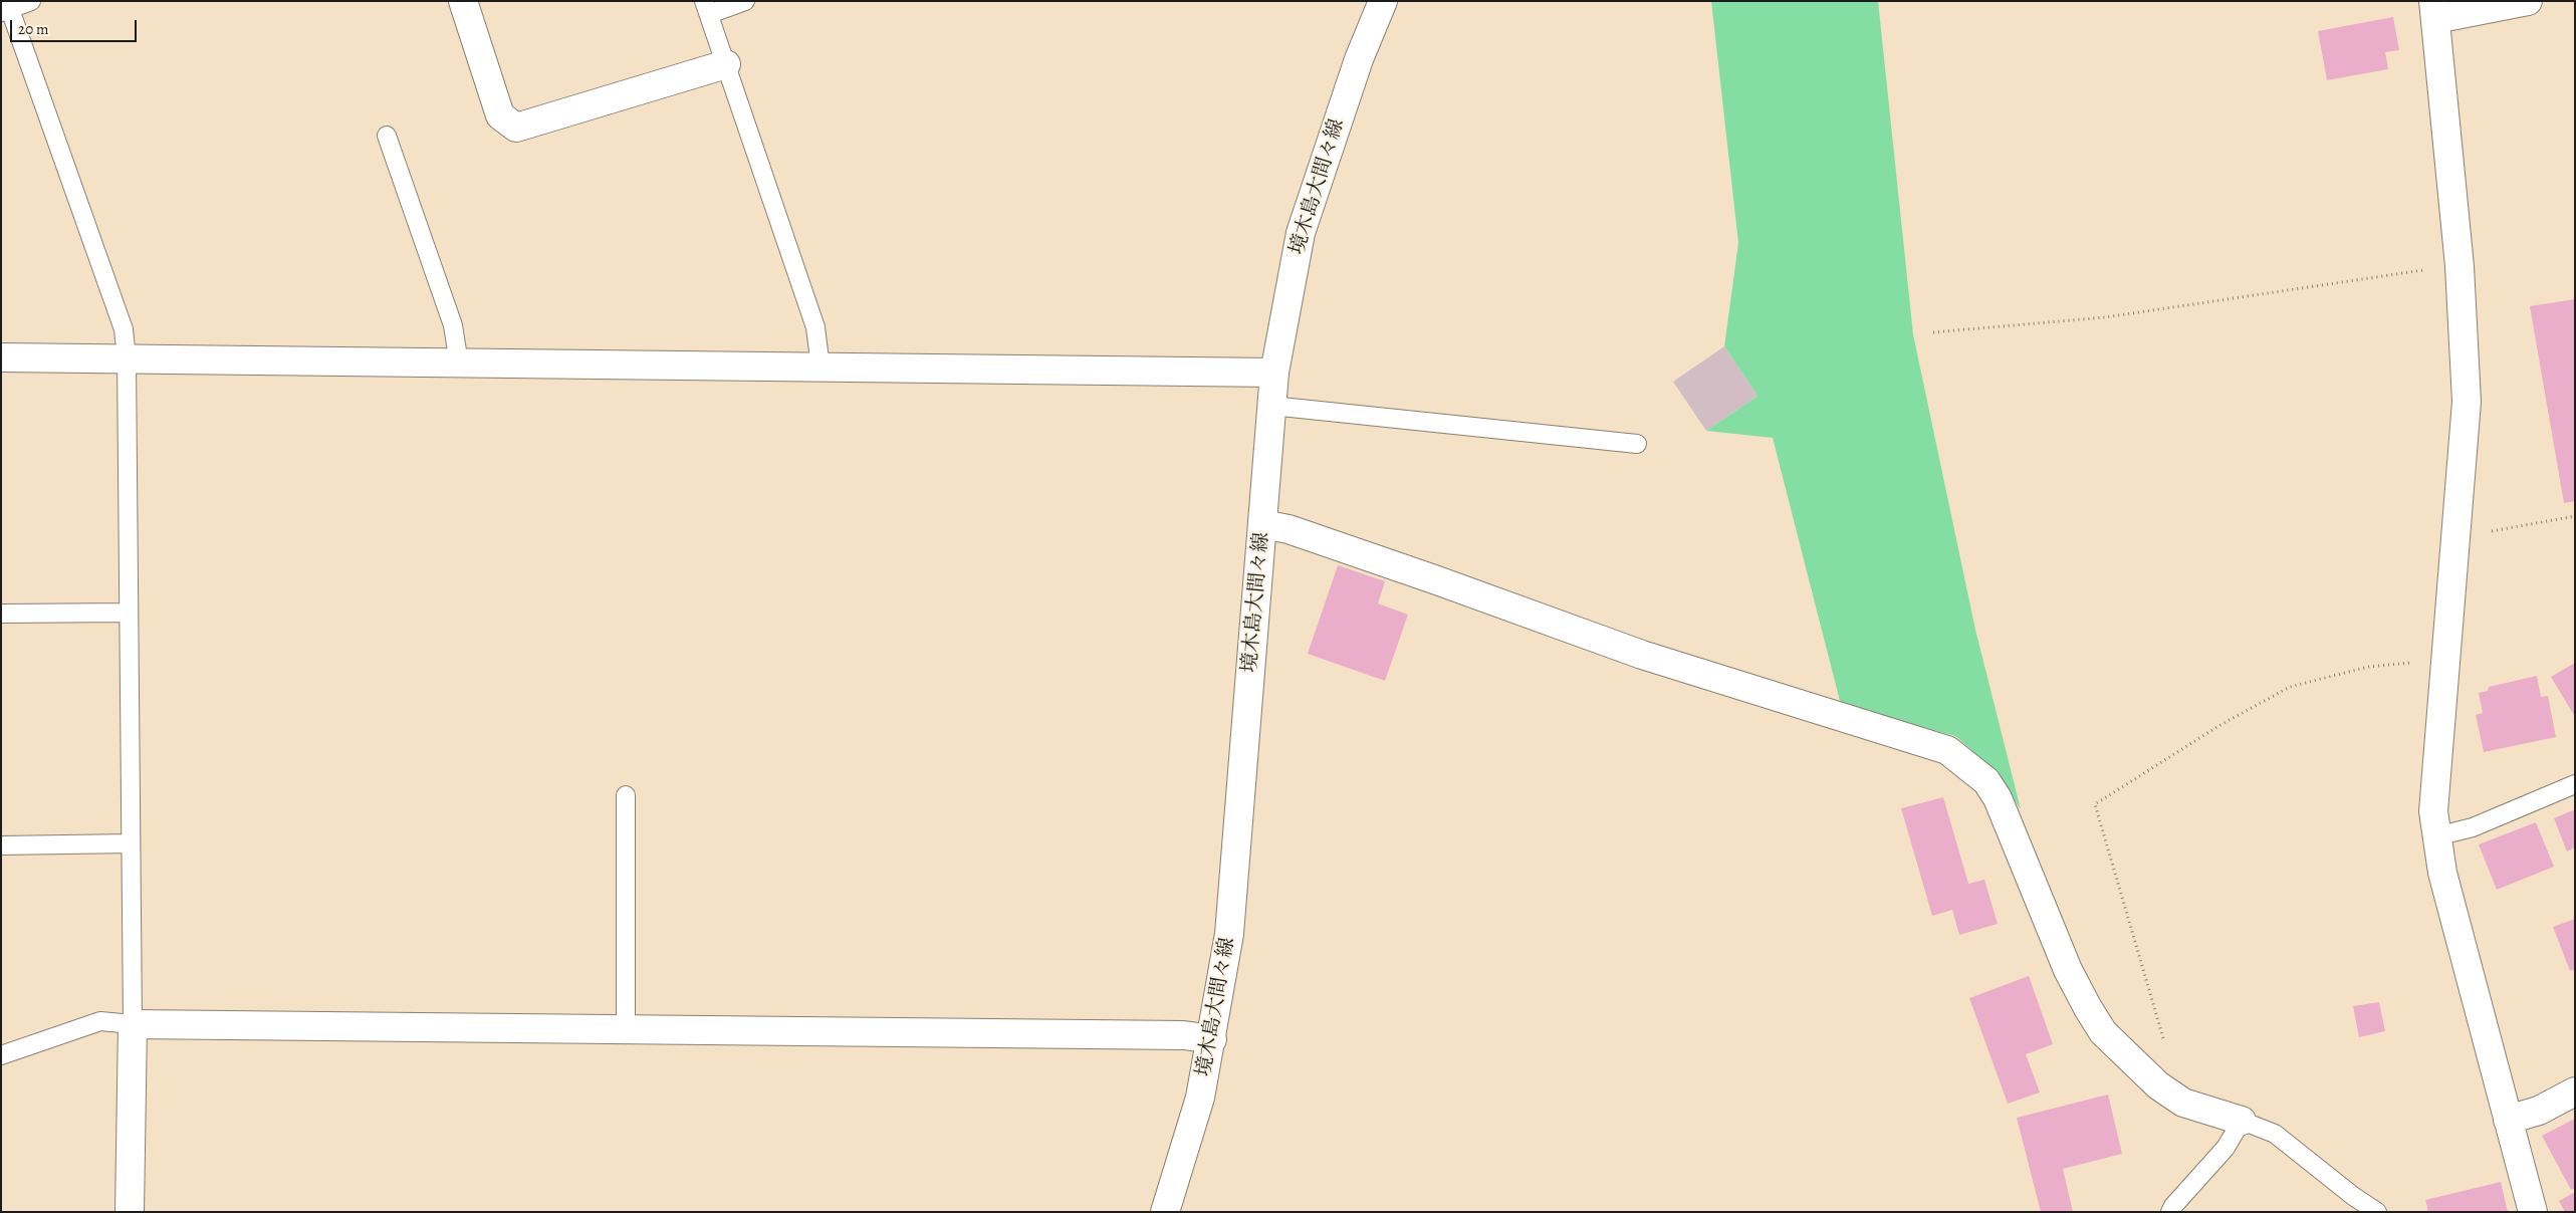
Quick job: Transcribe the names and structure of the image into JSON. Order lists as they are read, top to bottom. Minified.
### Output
{"streets":{"street":["境木島大間々線"]},"scale_bar":"20 m"}
